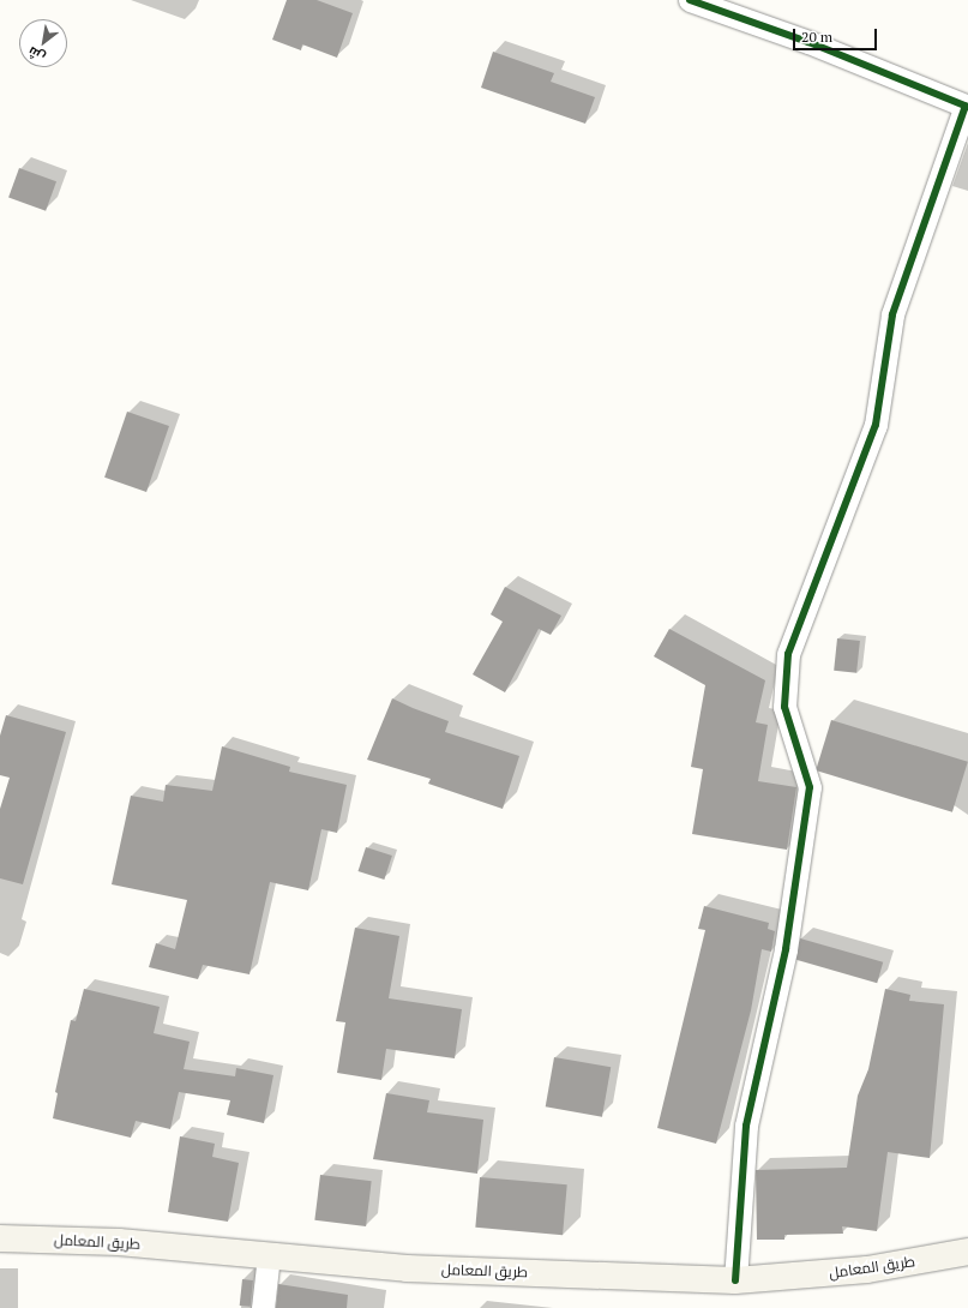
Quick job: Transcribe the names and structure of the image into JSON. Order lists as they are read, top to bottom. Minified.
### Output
{"streets":{"main road":["طريق المعامل"]},"scale_bar":"20 m","north":"bottom left"}
